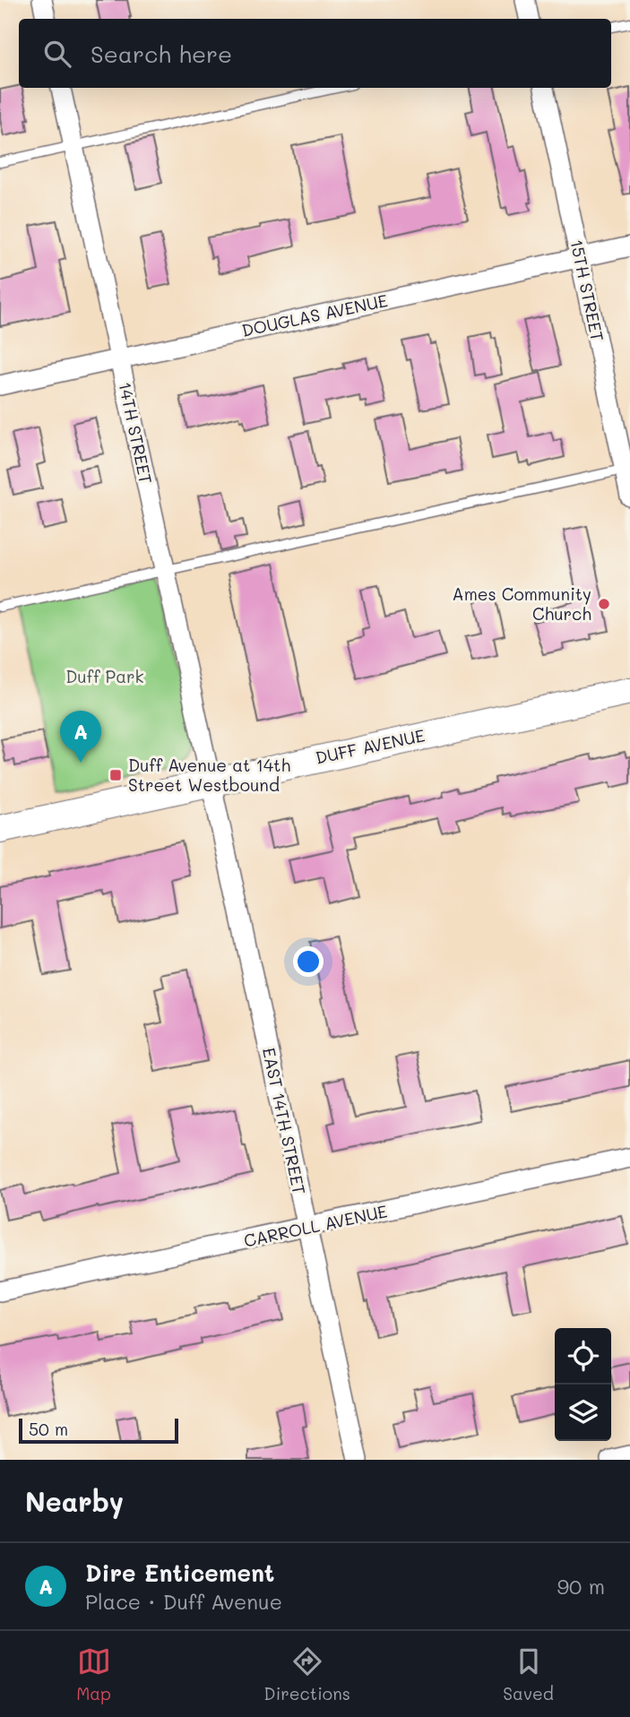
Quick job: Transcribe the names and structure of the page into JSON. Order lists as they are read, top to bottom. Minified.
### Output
{"streets":{"main road":["DUFF AVENUE"],"street":["15TH STREET","DOUGLAS AVENUE","14TH STREET","EAST 14TH STREET","CARROLL AVENUE"]},"crossings":[["15TH STREET","DOUGLAS AVENUE"],["DOUGLAS AVENUE","14TH STREET"],["14TH STREET","DUFF AVENUE"],["14TH STREET","EAST 14TH STREET"],["DUFF AVENUE","EAST 14TH STREET"],["EAST 14TH STREET","CARROLL AVENUE"]],"parks":["Duff Park"],"places":{"other":["Ames Community Church"],"transit":["Duff Avenue at 14th Street Westbound"]},"scale_bar":"50 m","page":{"search":"Search here","pins":"A","scale":"50 m","heading":"Nearby","list":[{"mark":"A","name":"Dire Enticement","note":"Place · Duff Avenue","value":"90 m"}],"nav":["Map","Directions","Saved"]}}
